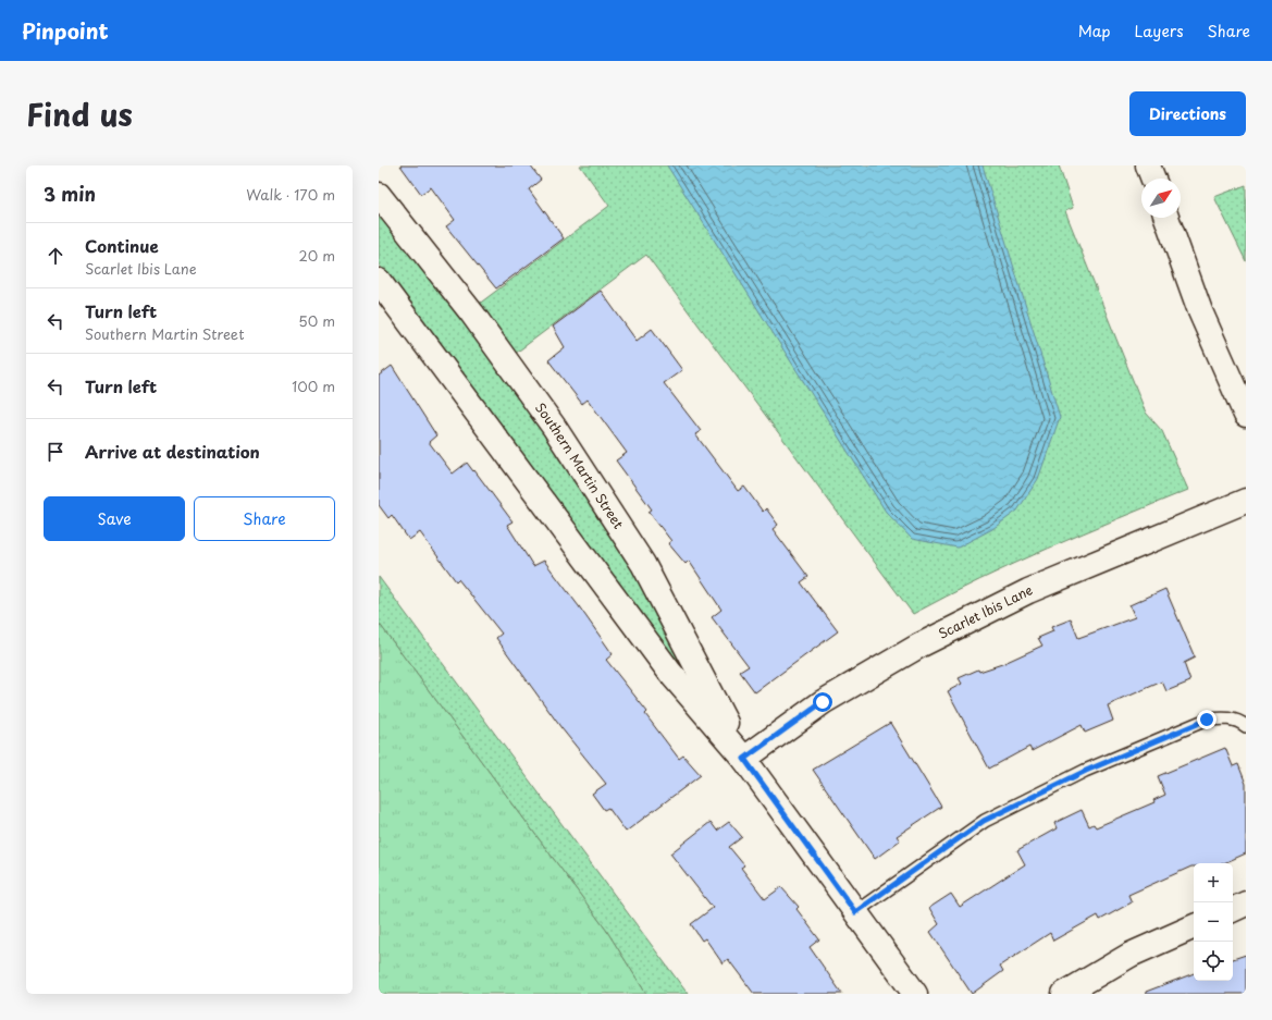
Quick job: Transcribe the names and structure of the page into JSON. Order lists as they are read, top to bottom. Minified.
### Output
{"streets":{"street":["Southern Martin Street","Scarlet Ibis Lane"]},"crossings":[["Southern Martin Street","Scarlet Ibis Lane"]],"north":"top right","page":{"header":"Pinpoint","nav":["Map","Layers","Share"],"title":"Find us","buttons":["Directions",["Save","Share"]],"heading":["3 min","Walk · 170 m"],"list":[["Continue","Scarlet Ibis Lane","20 m"],["Turn left","Southern Martin Street","50 m"],["Turn left","100 m"],"Arrive at destination"],"map_buttons":["+","−"]}}
